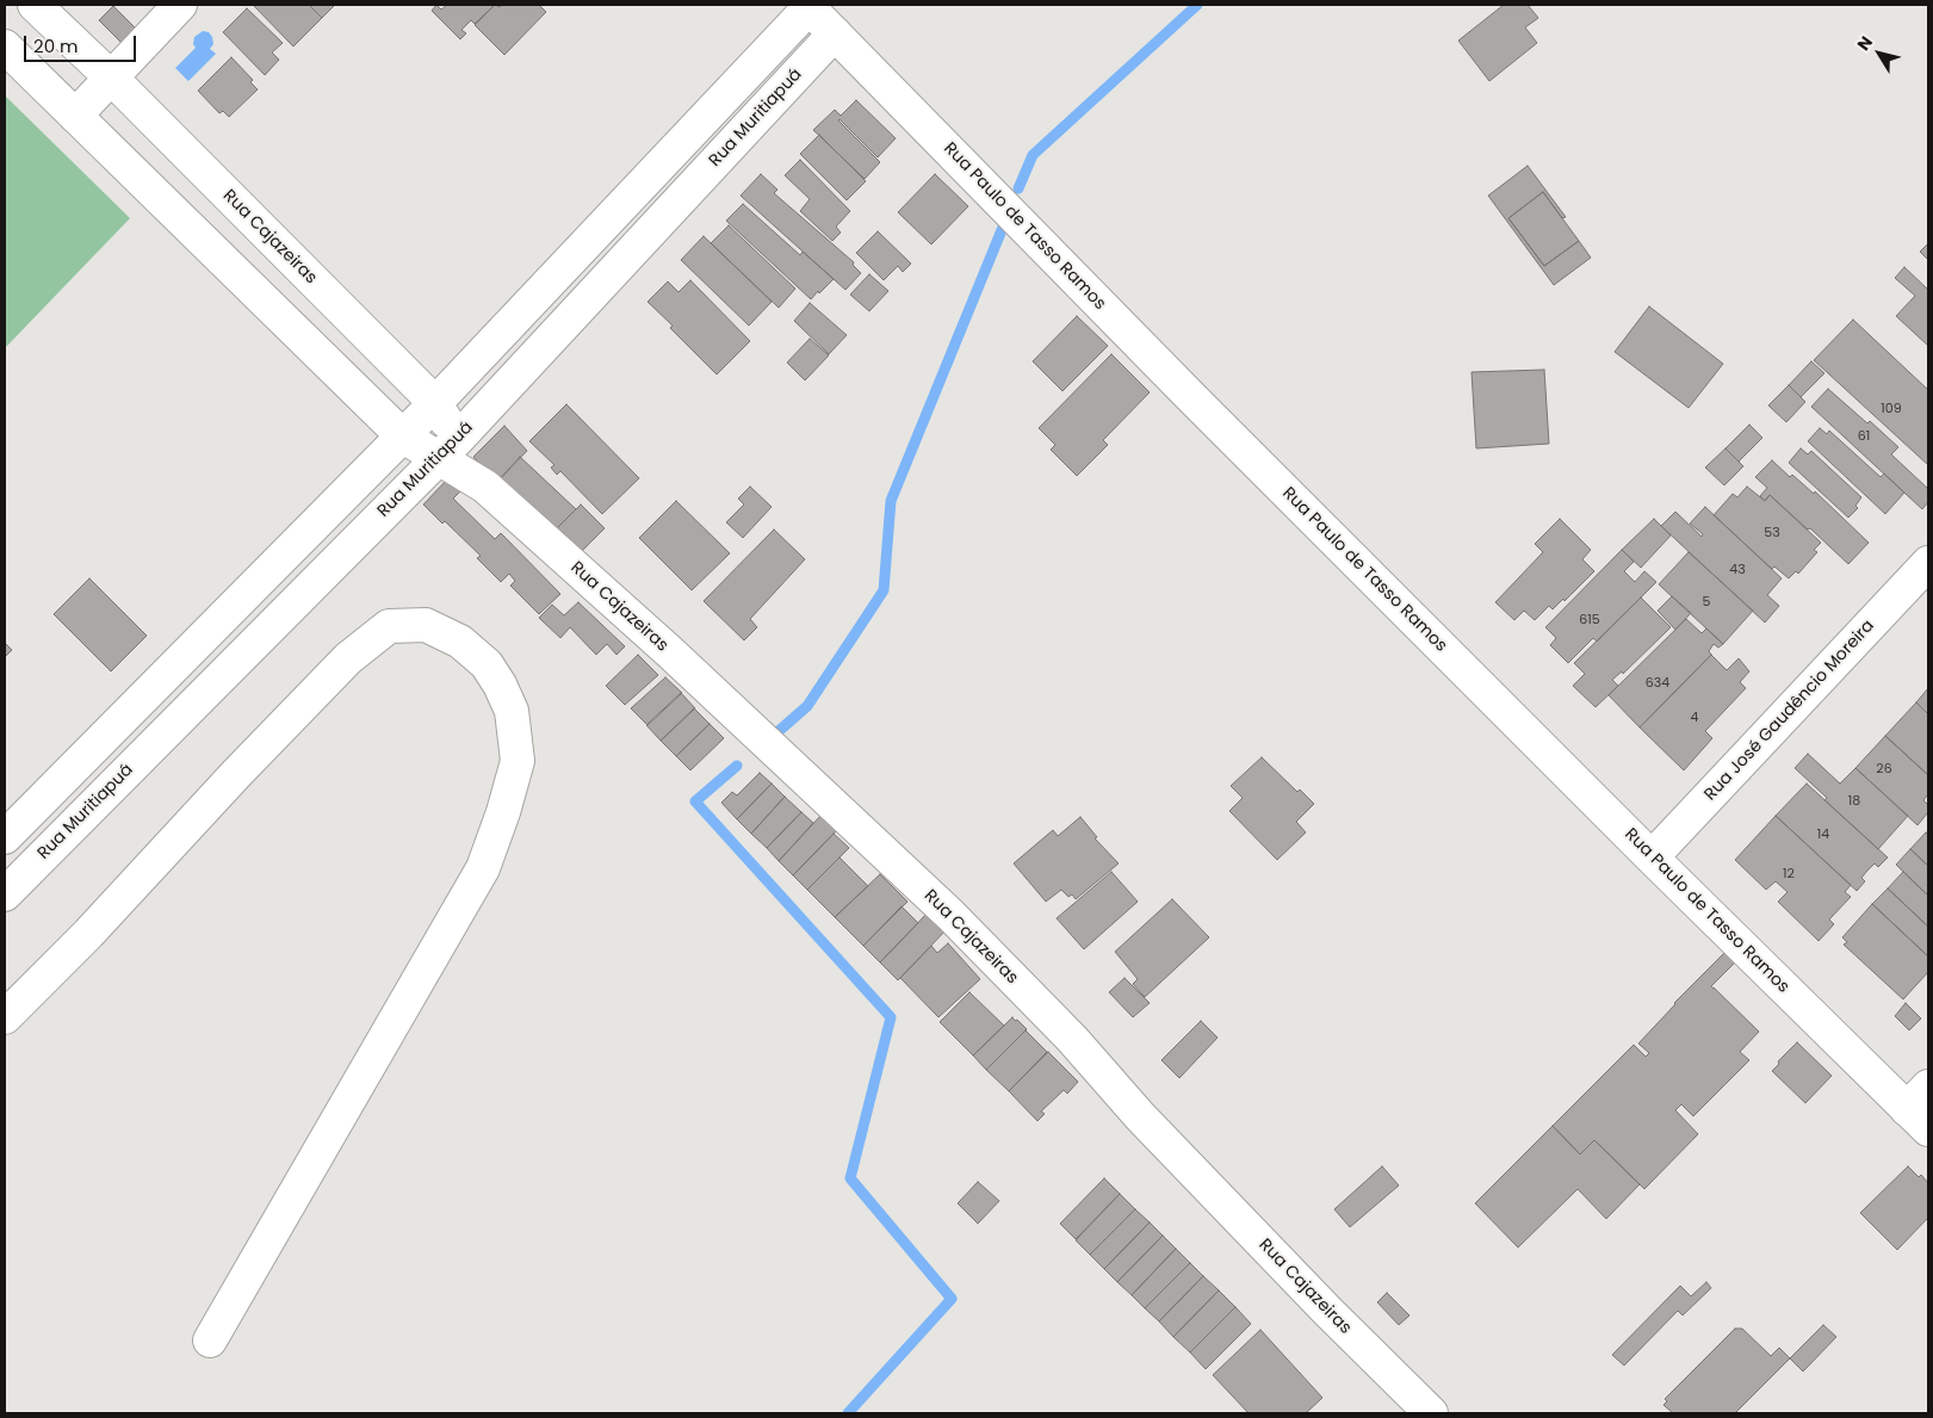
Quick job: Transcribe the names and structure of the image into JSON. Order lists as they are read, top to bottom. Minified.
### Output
{"streets":{"street":["Rua Muritiapuá","Rua Paulo de Tasso Ramos","Rua Cajazeiras","Rua José Gaudêncio Moreira"]},"crossings":[["Rua Muritiapuá","Rua Paulo de Tasso Ramos"],["Rua Muritiapuá","Rua Cajazeiras"],["Rua Paulo de Tasso Ramos","Rua José Gaudêncio Moreira"]],"house_numbers":["109","61","53","43","5","615","634","4","26","18","14","12"],"scale_bar":"20 m","north":"top left"}
